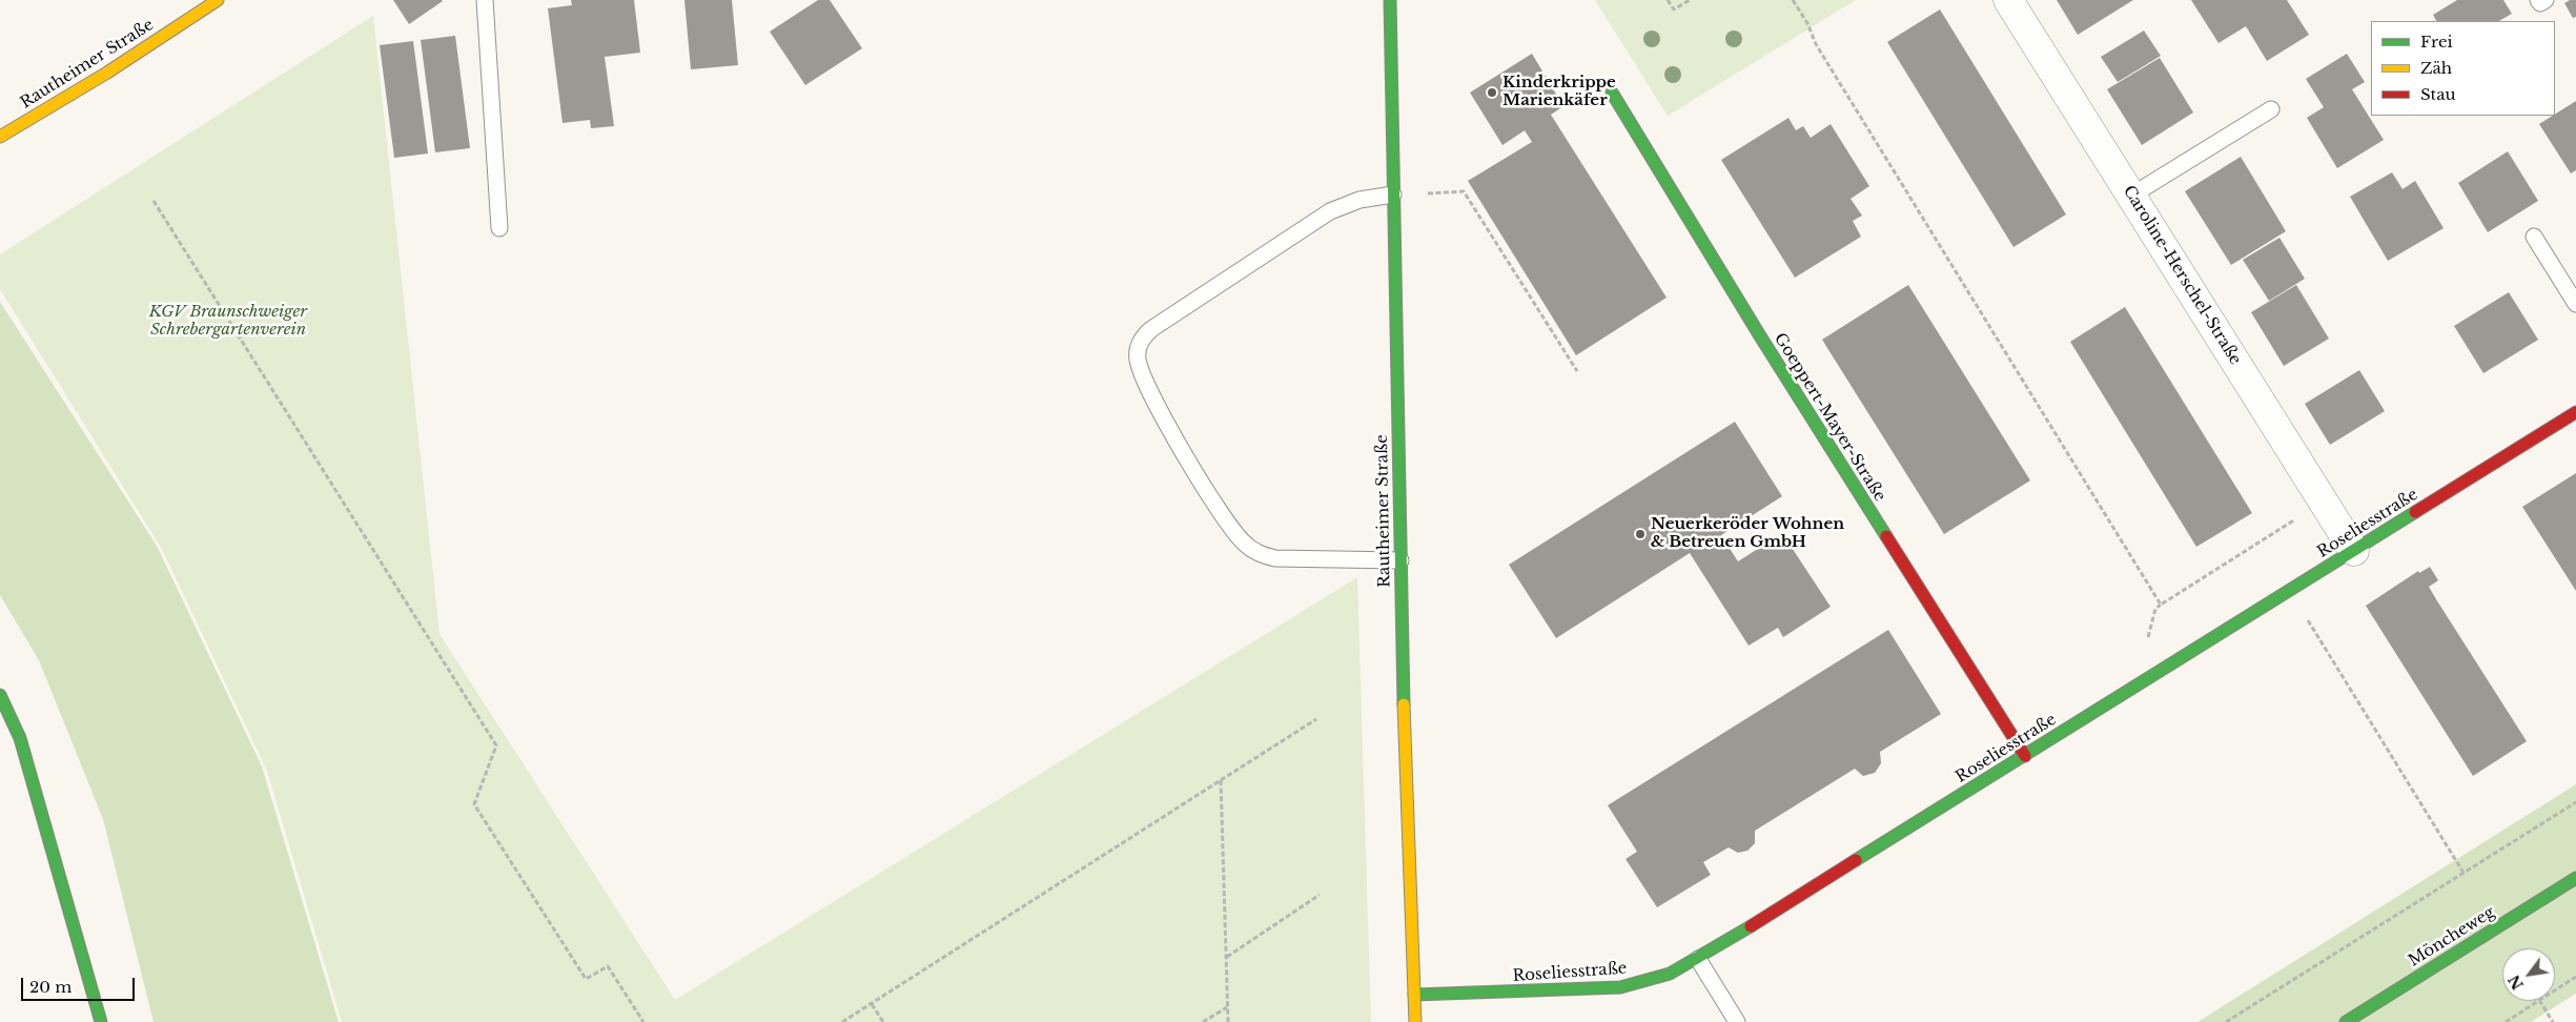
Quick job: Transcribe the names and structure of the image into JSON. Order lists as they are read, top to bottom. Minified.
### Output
{"streets":{"main road":["Rautheimer Straße","Goeppert-Mayer-Straße","Roseliesstraße","Möncheweg"],"street":["Caroline-Herschel-Straße"]},"crossings":[["Rautheimer Straße","Roseliesstraße"],["Caroline-Herschel-Straße","Roseliesstraße"],["Goeppert-Mayer-Straße","Roseliesstraße"]],"parks":["KGV Braunschweiger Schrebergartenverein"],"places":["Kinderkrippe Marienkäfer","Neuerkeröder Wohnen & Betreuen GmbH"],"legend":["Frei","Zäh","Stau"],"scale_bar":"20 m","north":"bottom left"}
